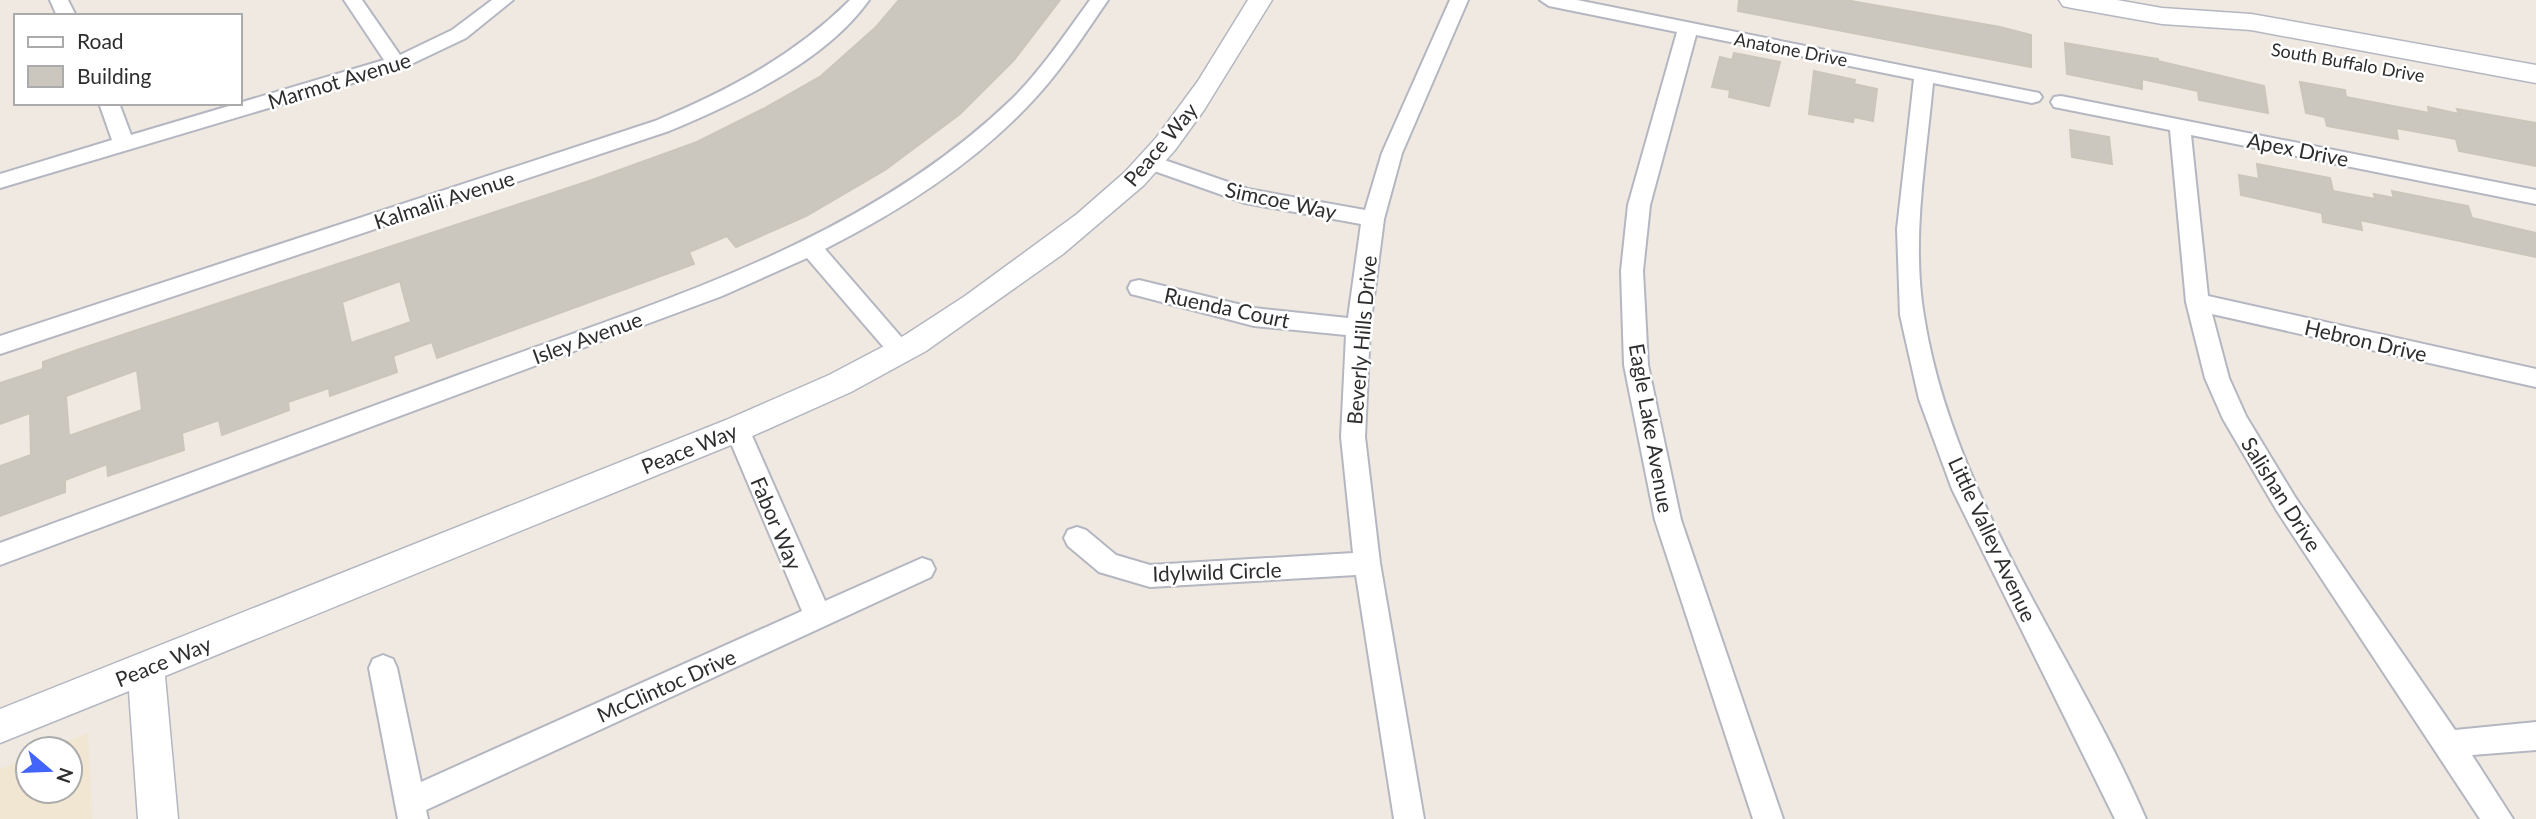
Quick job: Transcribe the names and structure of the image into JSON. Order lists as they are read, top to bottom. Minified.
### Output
{"streets":{"main road":["South Buffalo Drive"],"street":["Anatone Drive","Marmot Avenue","Peace Way","Apex Drive","Kalmalii Avenue","Simcoe Way","Ruenda Court","Isley Avenue","Beverly Hills Drive","Hebron Drive","Eagle Lake Avenue","Salishan Drive","Fabor Way","Little Valley Avenue","Idylwild Circle","McClintoc Drive"]},"crossings":[["Anatone Drive","Eagle Lake Avenue"],["Anatone Drive","Little Valley Avenue"],["Peace Way","Simcoe Way"],["Peace Way","Fabor Way"],["Apex Drive","Salishan Drive"],["Simcoe Way","Beverly Hills Drive"],["Ruenda Court","Beverly Hills Drive"],["Beverly Hills Drive","Idylwild Circle"],["Hebron Drive","Salishan Drive"],["Fabor Way","McClintoc Drive"]],"legend":["Road","Building"],"north":"right"}
